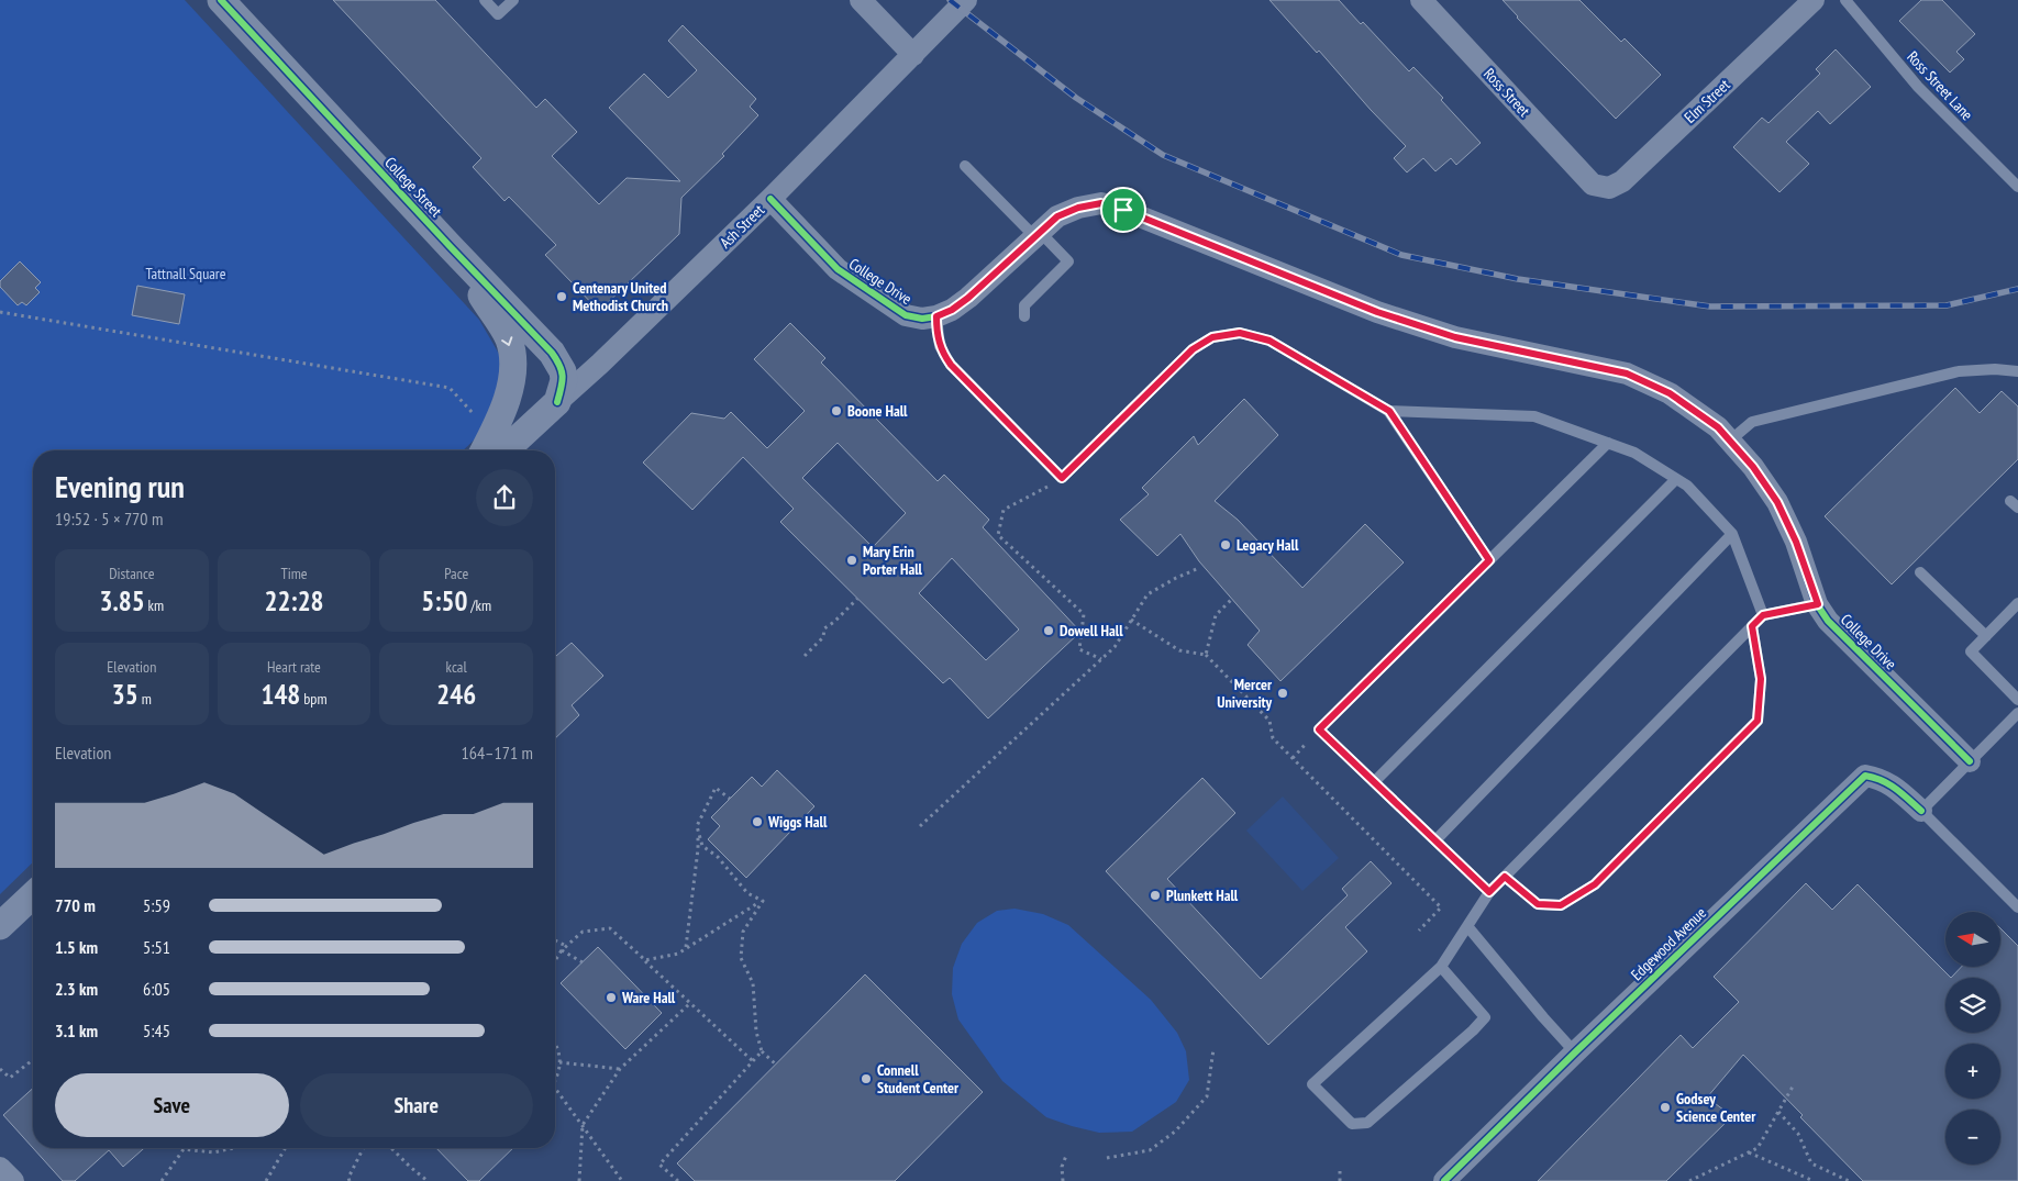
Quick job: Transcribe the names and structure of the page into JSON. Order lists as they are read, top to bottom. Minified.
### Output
{"streets":{"street":["Ross Street","Elm Street","College Street","Ash Street","College Drive","Edgewood Avenue"],"lane":["Ross Street Lane"]},"crossings":[["Ross Street","Elm Street"],["College Street","Ash Street"],["Ash Street","College Drive"]],"parks":["Tattnall Square"],"places":["Centenary United Methodist Church","Boone Hall","Legacy Hall","Mary Erin Porter Hall","Dowell Hall","Mercer University","Wiggs Hall","Plunkett Hall","Ware Hall","Connell Student Center","Godsey Science Center"],"north":"left","page":{"heading":["Evening run","19:52 · 5 × 770 m"],"stats":[["Distance","3.85 km"],["Time","22:28"],["Pace","5:50 /km"],["Elevation","35 m"],["Heart rate","148 bpm"],["kcal","246"]],"chart":["Elevation","164–171 m"],"list":[{"name":"770 m","note":"5:59"},{"name":"1.5 km","note":"5:51"},{"name":"2.3 km","note":"6:05"},{"name":"3.1 km","note":"5:45"}],"map_buttons":["+","−"],"buttons":["Save","Share"]}}
